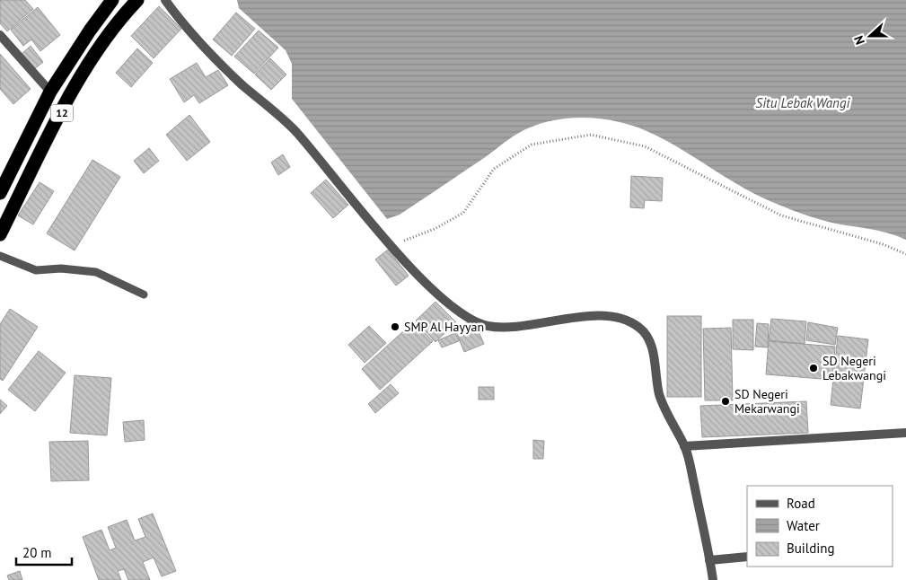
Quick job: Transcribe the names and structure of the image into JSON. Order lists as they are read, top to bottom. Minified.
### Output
{"streets":{"highway":["12"]},"water":["Situ Lebak Wangi"],"places":["SMP Al Hayyan","SD Negeri Lebakwangi","SD Negeri Mekarwangi"],"legend":["Road","Water","Building"],"scale_bar":"20 m","north":"left"}
